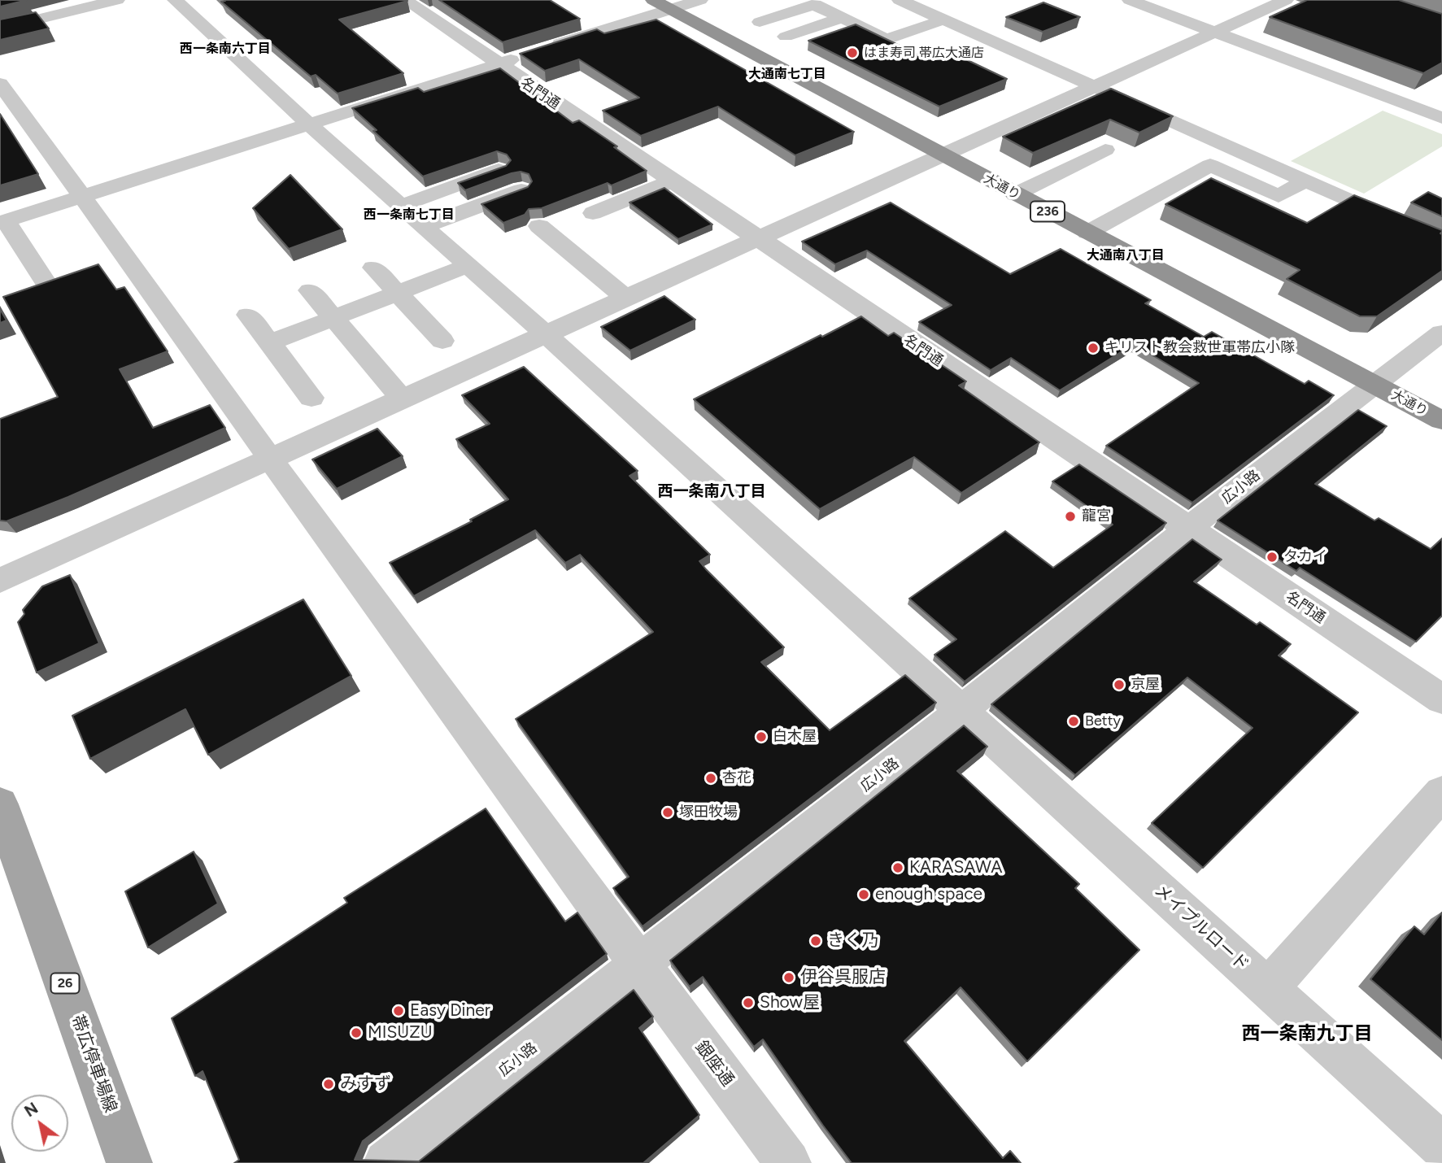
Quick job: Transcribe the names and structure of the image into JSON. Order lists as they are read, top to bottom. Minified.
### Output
{"streets":{"highway":["大通り","236"],"main road":["26","帯広停車場線"],"street":["名門通","広小路","メイプルロード","銀座通"]},"crossings":[["名門通","広小路"],["大通り","広小路"],["広小路","メイプルロード"],["広小路","銀座通"]],"districts":["西一条南六丁目","大通南七丁目","西一条南七丁目","大通南八丁目","西一条南八丁目","西一条南九丁目"],"places":["はま寿司 帯広大通店","キリスト教会救世軍帯広小隊","龍宮","タカイ","京屋","Betty","白木屋","杏花","塚田牧場","KARASAWA","enough space","きく乃","伊谷呉服店","Show屋","Easy Diner","MISUZU","みすず"],"north":"top left"}
